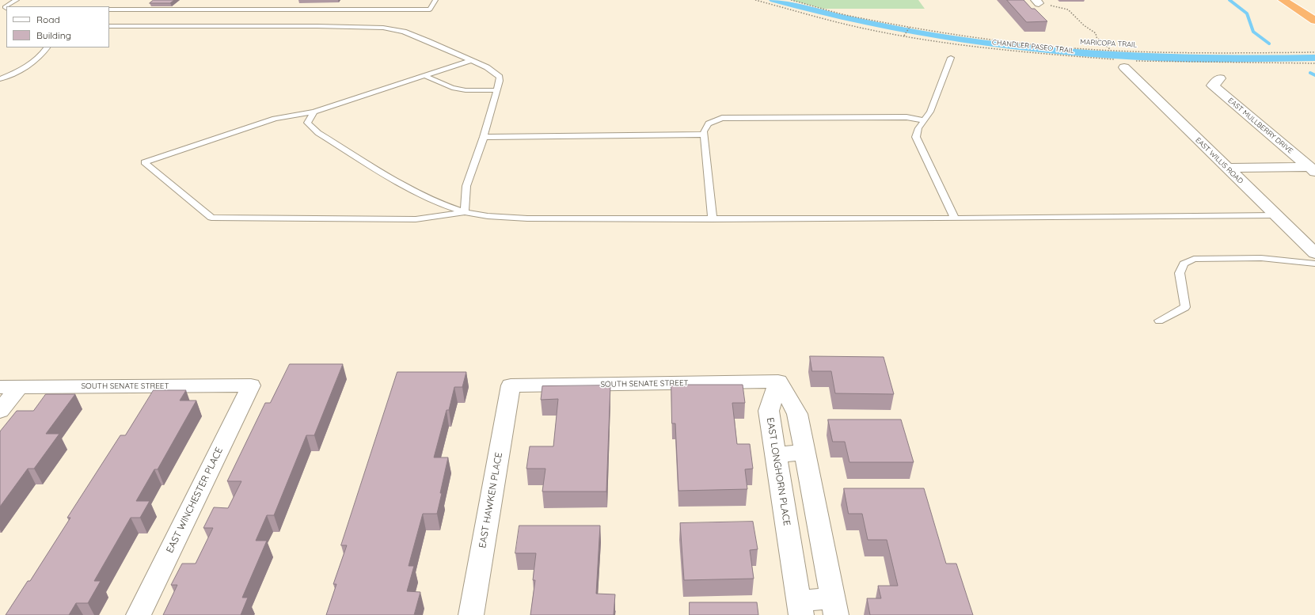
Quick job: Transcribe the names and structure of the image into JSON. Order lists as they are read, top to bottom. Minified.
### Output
{"streets":{"street":["EAST MULLBERRY DRIVE","EAST WILLIS ROAD","SOUTH SENATE STREET","EAST LONGHORN PLACE","EAST WINCHESTER PLACE","EAST HAWKEN PLACE"],"path":["MARICOPA TRAIL","CHANDLER PASEO TRAIL"]},"crossings":[["CHANDLER PASEO TRAIL","EAST WILLIS ROAD"],["SOUTH SENATE STREET","EAST LONGHORN PLACE"],["SOUTH SENATE STREET","EAST WINCHESTER PLACE"],["SOUTH SENATE STREET","EAST HAWKEN PLACE"]],"legend":["Road","Building"]}
